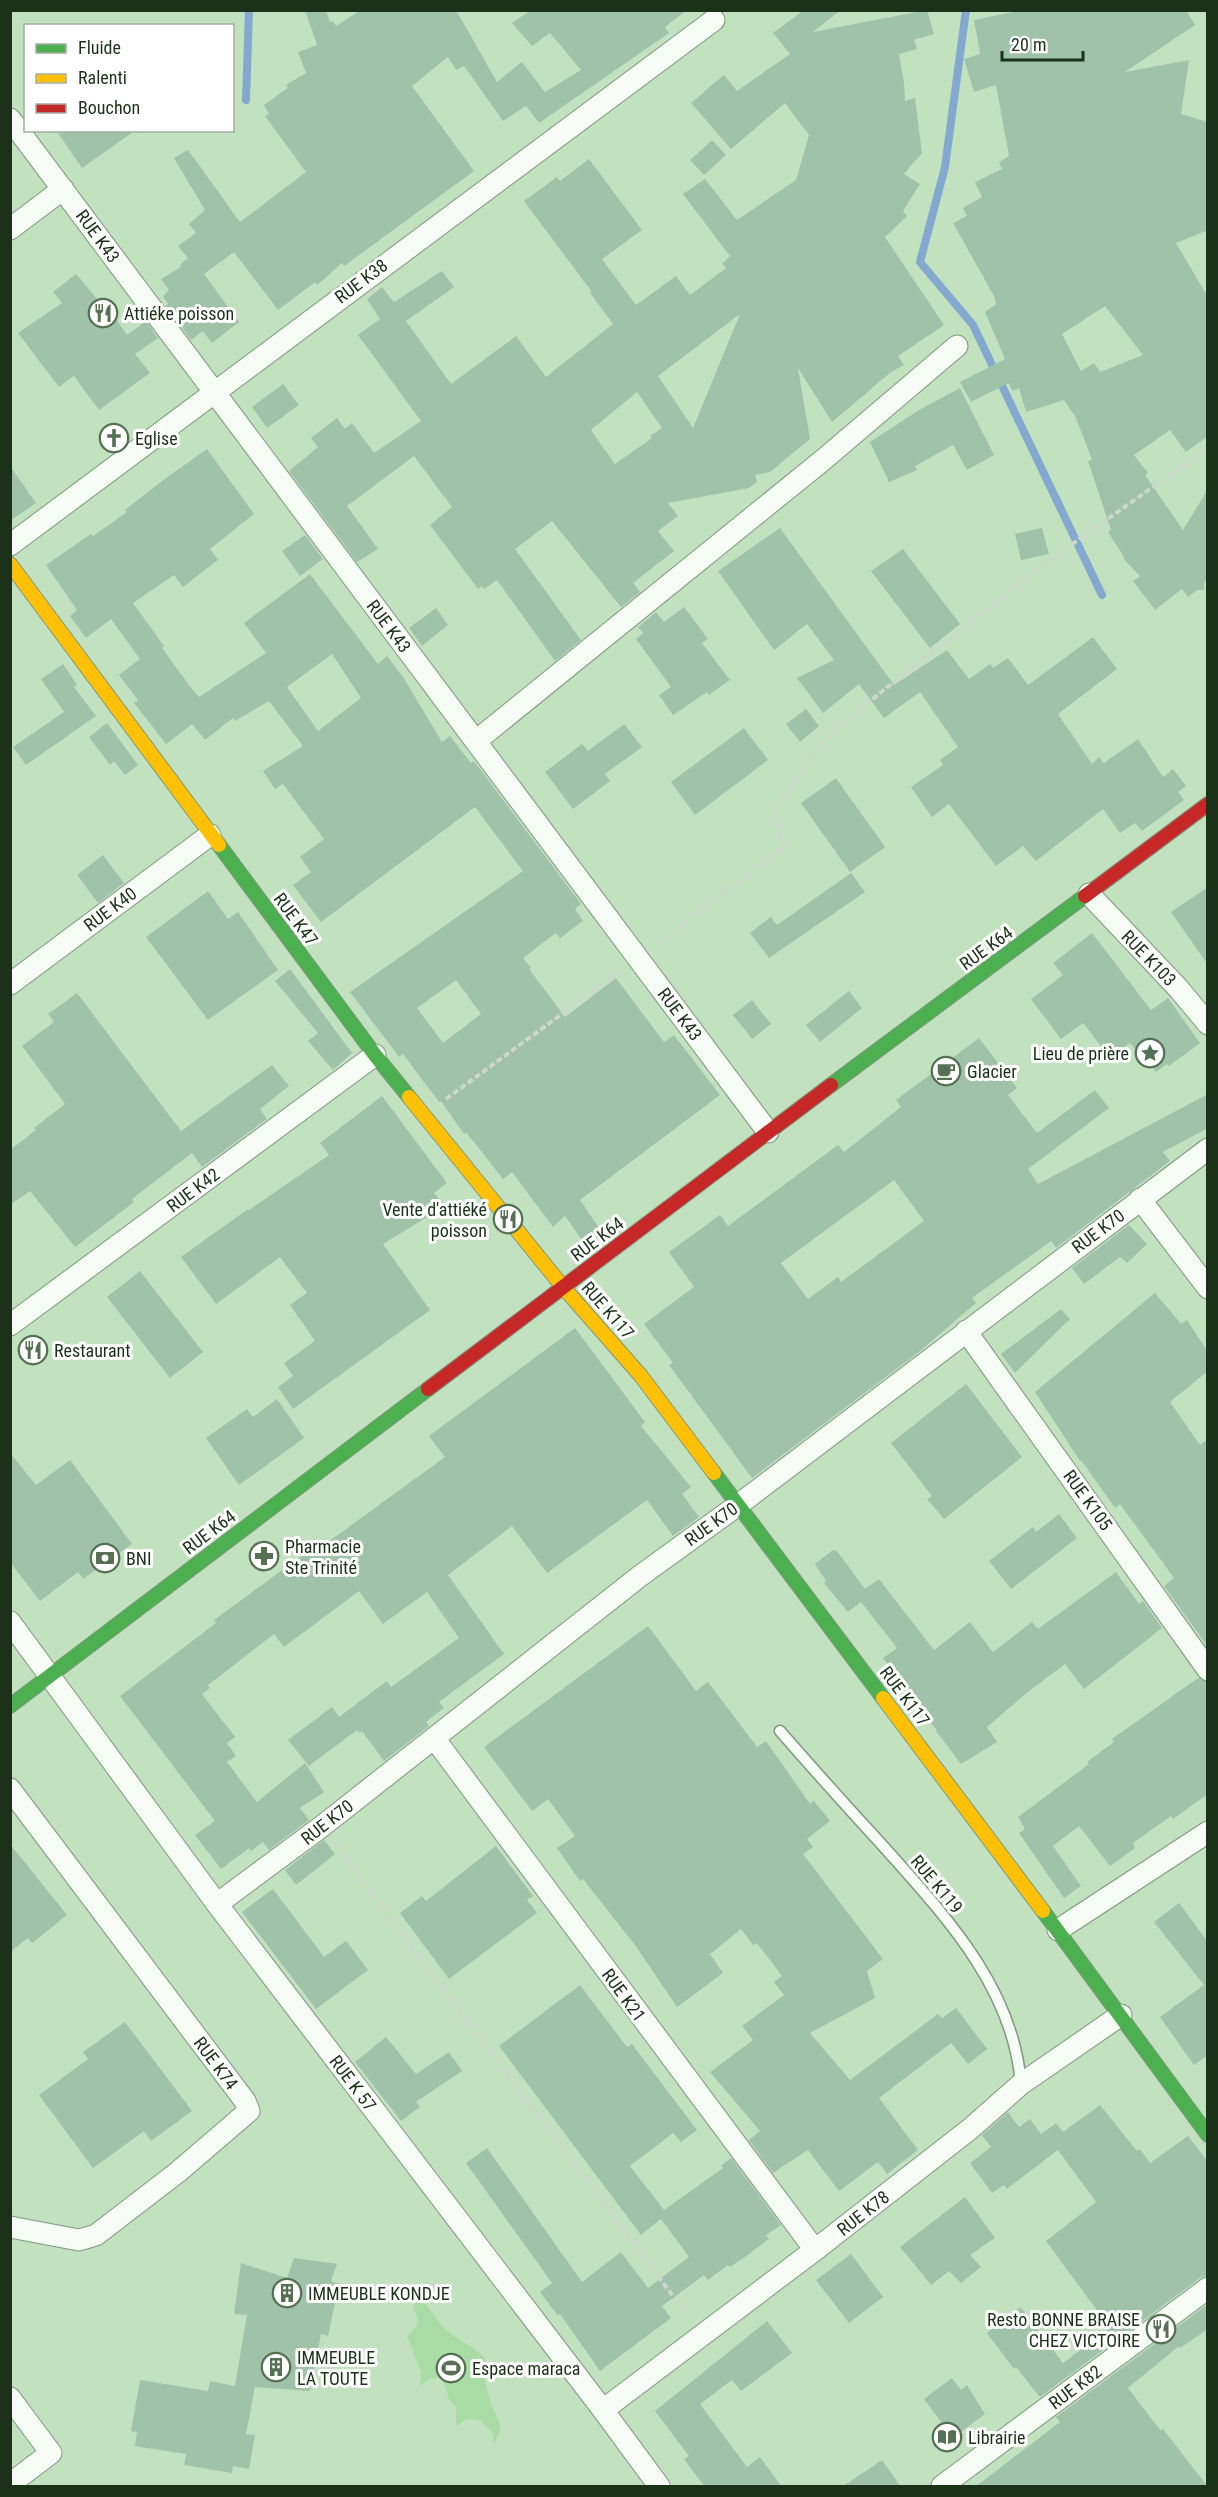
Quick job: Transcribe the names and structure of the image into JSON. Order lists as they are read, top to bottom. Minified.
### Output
{"streets":{"street":["RUE K43","RUE K38","RUE K40","RUE K47","RUE K64","RUE K103","RUE K42","RUE K70","RUE K117","RUE K105","RUE K21","RUE K74","RUE K 57","RUE K78","RUE K82"],"lane":["RUE K119"]},"crossings":[["RUE K43","RUE K38"],["RUE K43","RUE K64"],["RUE K40","RUE K47"],["RUE K47","RUE K64"],["RUE K47","RUE K42"],["RUE K47","RUE K117"],["RUE K64","RUE K103"],["RUE K64","RUE K117"],["RUE K64","RUE K 57"],["RUE K70","RUE K117"],["RUE K70","RUE K105"],["RUE K70","RUE K21"],["RUE K70","RUE K 57"],["RUE K117","RUE K78"],["RUE K119","RUE K78"],["RUE K21","RUE K78"],["RUE K 57","RUE K78"]],"places":{"restaurant":["Attiéke poisson","Vente d'attiéké poisson","Restaurant","Resto BONNE BRAISE CHEZ VICTOIRE"],"church":["Eglise"],"place":["Lieu de prière"],"cafe":["Glacier"],"pharmacy":["Pharmacie Ste Trinité"],"bank":["BNI"],"building":["IMMEUBLE KONDJE","IMMEUBLE LA TOUTE"],"sports":["Espace maraca"],"library":["Librairie"]},"legend":["Fluide","Ralenti","Bouchon"],"scale_bar":"20 m"}
